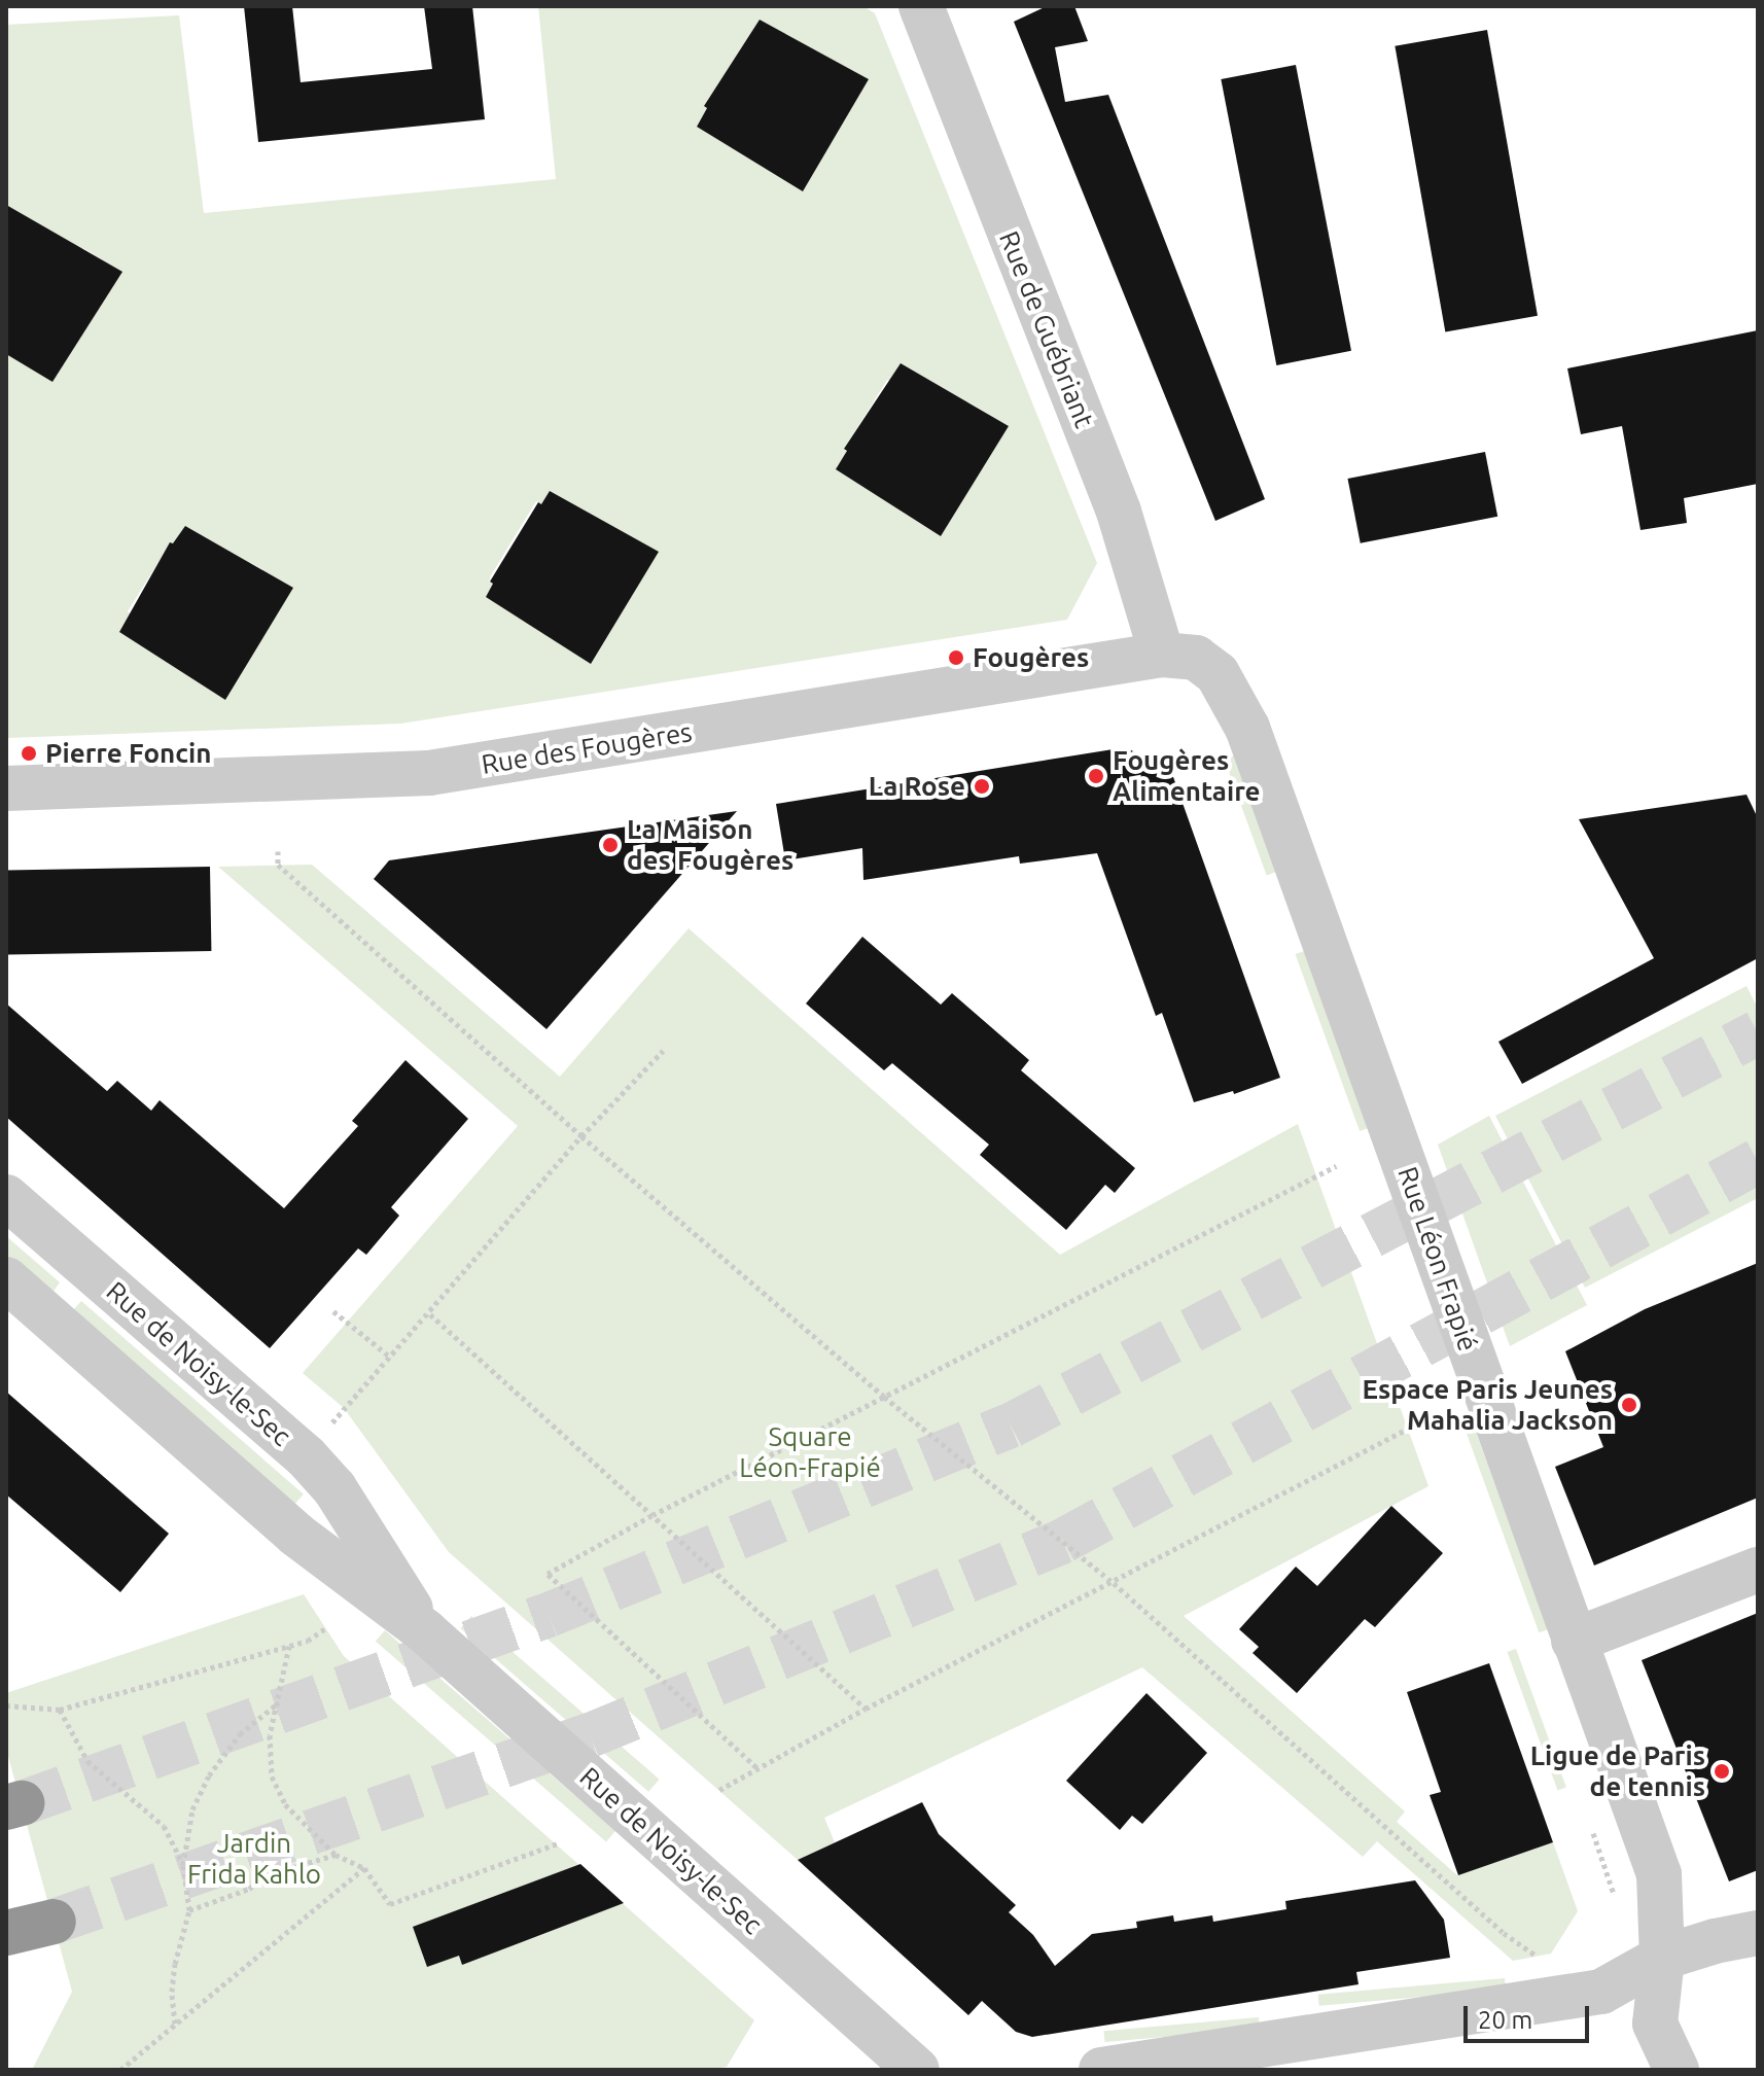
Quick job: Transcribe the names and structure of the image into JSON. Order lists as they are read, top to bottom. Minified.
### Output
{"streets":{"street":["Rue de Guébriant","Rue des Fougères","Rue Léon Frapié","Rue de Noisy-le-Sec"]},"crossings":[["Rue de Guébriant","Rue des Fougères"],["Rue de Guébriant","Rue Léon Frapié"],["Rue des Fougères","Rue Léon Frapié"]],"parks":["Square Léon-Frapié","Jardin Frida Kahlo"],"places":["Fougères","Pierre Foncin","Fougères Alimentaire","La Rose","La Maison des Fougères","Espace Paris Jeunes Mahalia Jackson","Ligue de Paris de tennis"],"scale_bar":"20 m"}
